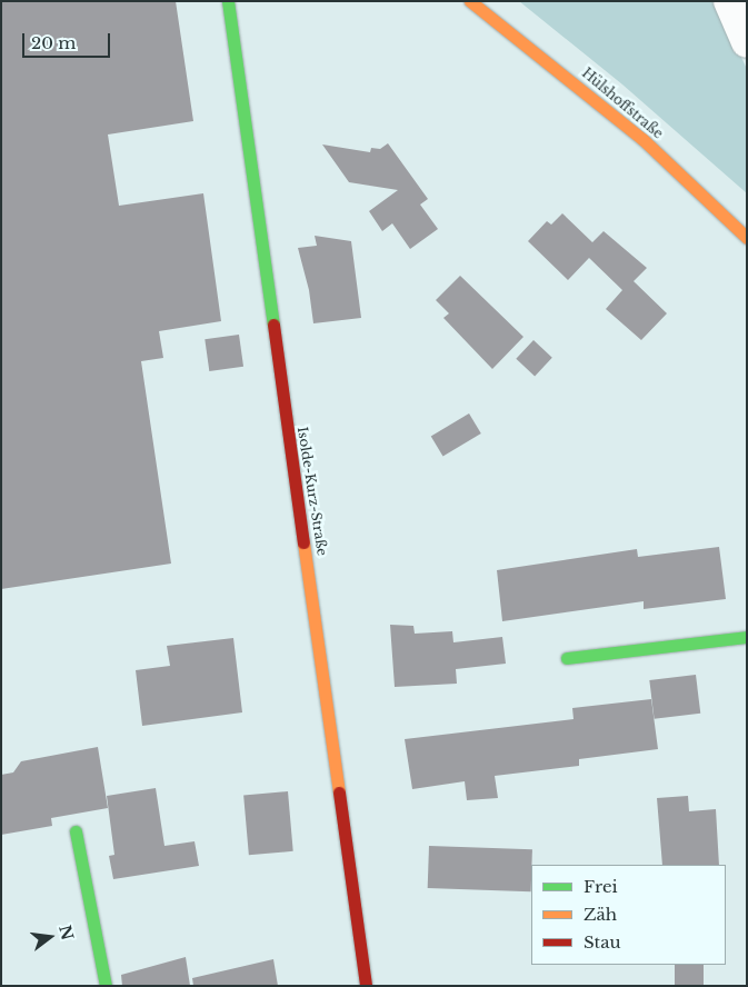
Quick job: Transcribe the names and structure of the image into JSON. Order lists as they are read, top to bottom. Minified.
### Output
{"streets":{"street":["Hülshoffstraße","Isolde-Kurz-Straße"]},"legend":["Frei","Zäh","Stau"],"scale_bar":"20 m","north":"right"}
